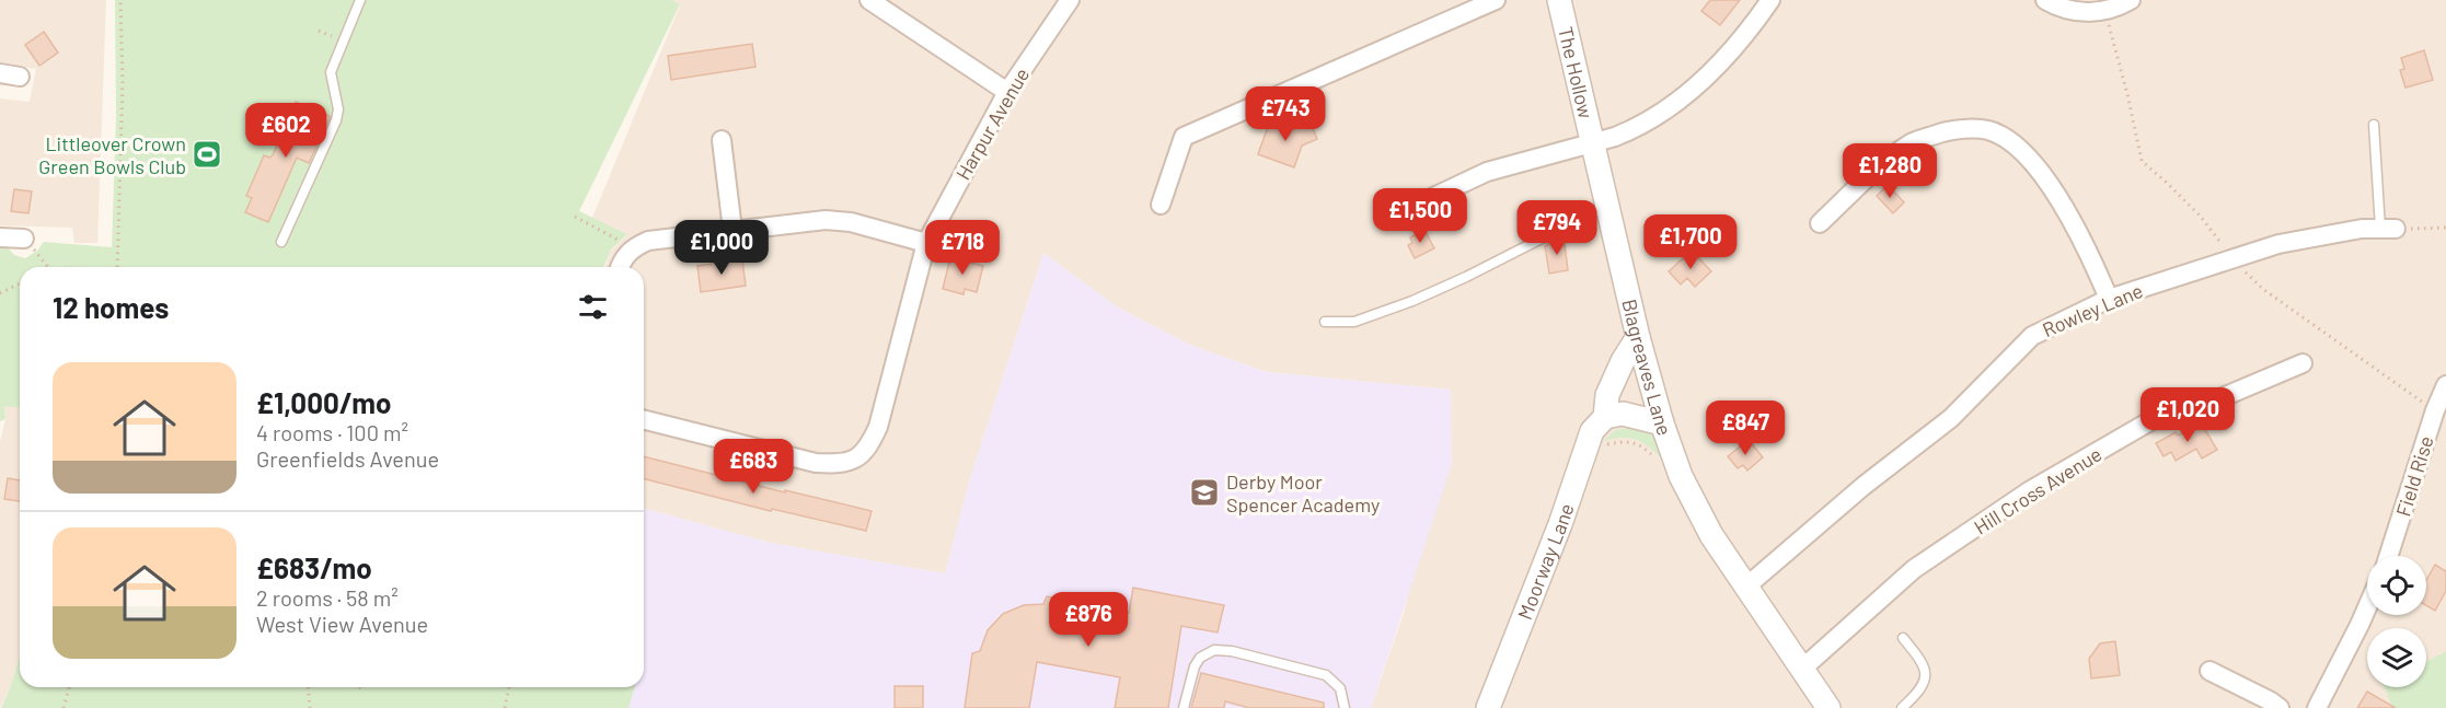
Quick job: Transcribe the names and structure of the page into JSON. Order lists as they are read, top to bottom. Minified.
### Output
{"streets":{"street":["The Hollow","Harpur Avenue","Rowley Lane","Blagreaves Lane","Field Rise","Hill Cross Avenue","Moorway Lane"]},"crossings":[["The Hollow","Blagreaves Lane"],["Rowley Lane","Blagreaves Lane"],["Blagreaves Lane","Hill Cross Avenue"],["Blagreaves Lane","Moorway Lane"]],"places":{"sports":["Littleover Crown Green Bowls Club"],"school or university":["Derby Moor Spencer Academy"]},"page":{"price":["£743","£602","£1,280","£1,500","£794","£1,700","£1,000","£718","£1,020","£847","£683","£876"],"heading":"12 homes","list":[{"name":"£1,000/mo","note":"4 rooms · 100 m² · Greenfields Avenue"},{"name":"£683/mo","note":"2 rooms · 58 m² · West View Avenue"}]}}
